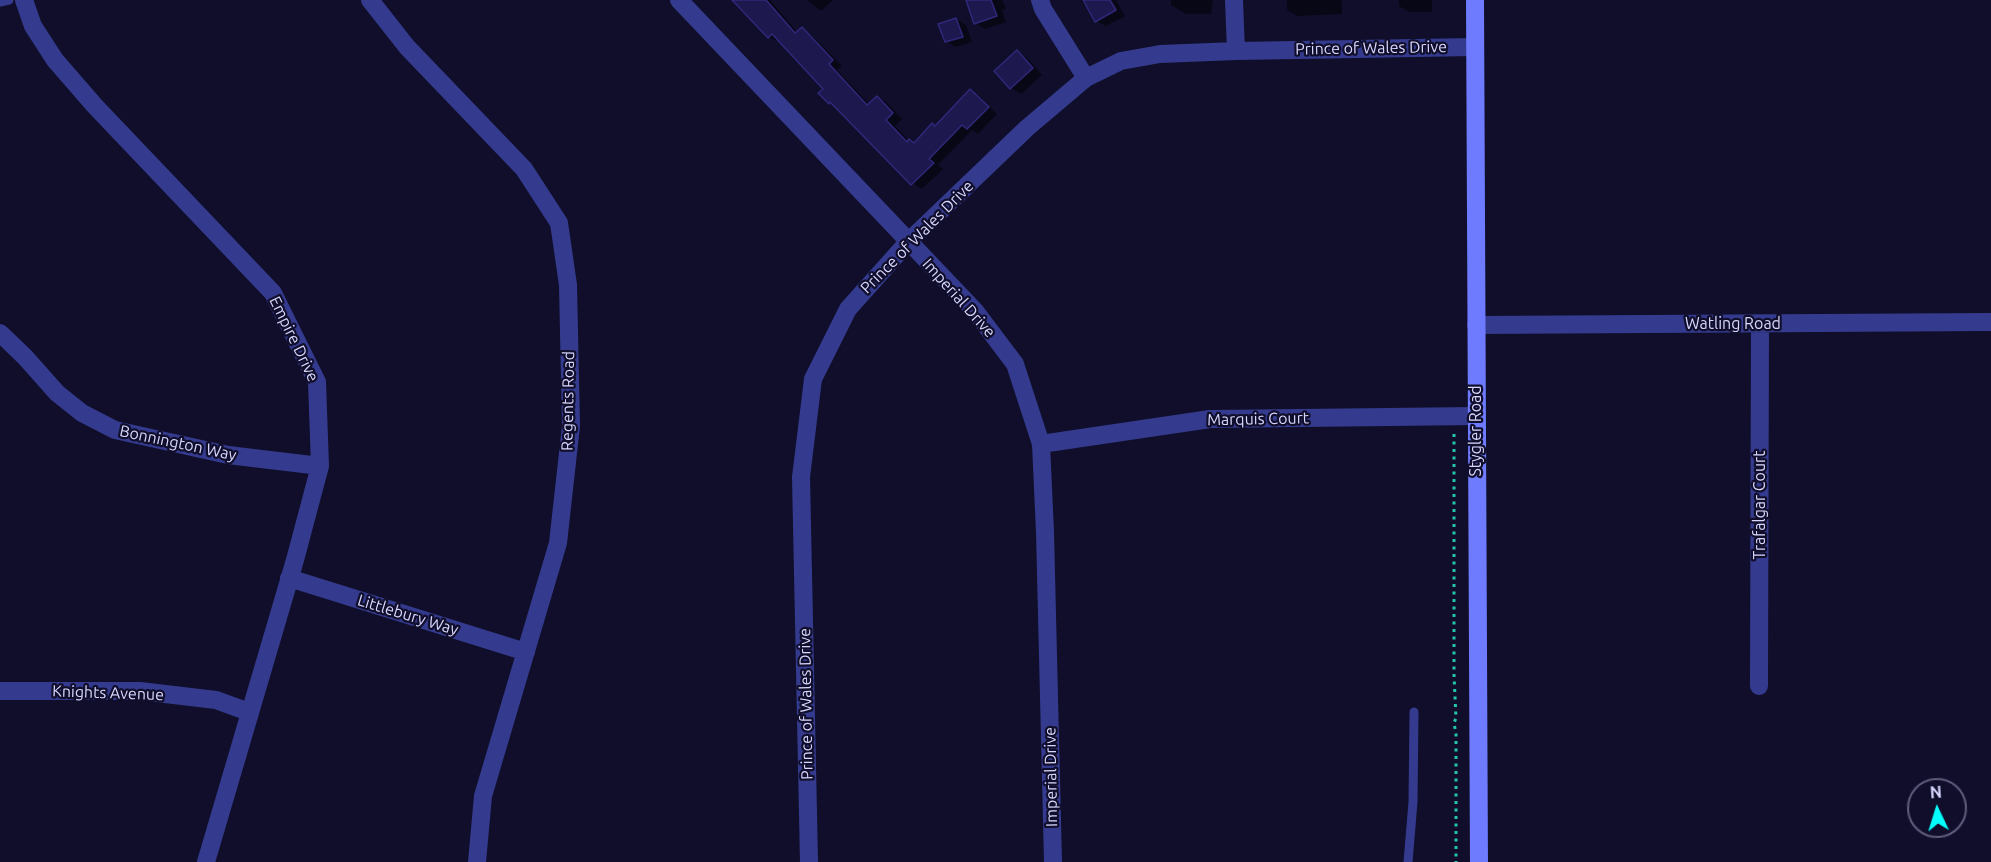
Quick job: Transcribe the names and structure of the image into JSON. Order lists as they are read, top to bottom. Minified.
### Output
{"streets":{"main road":["Stygler Road"],"street":["Prince of Wales Drive","Imperial Drive","Watling Road","Empire Drive","Regents Road","Marquis Court","Bonnington Way","Trafalgar Court","Littlebury Way","Knights Avenue"]},"crossings":[["Prince of Wales Drive","Imperial Drive"],["Prince of Wales Drive","Stygler Road"],["Imperial Drive","Marquis Court"],["Watling Road","Stygler Road"],["Watling Road","Trafalgar Court"],["Empire Drive","Bonnington Way"],["Empire Drive","Littlebury Way"],["Empire Drive","Knights Avenue"],["Regents Road","Littlebury Way"],["Marquis Court","Stygler Road"]],"north":"top"}
